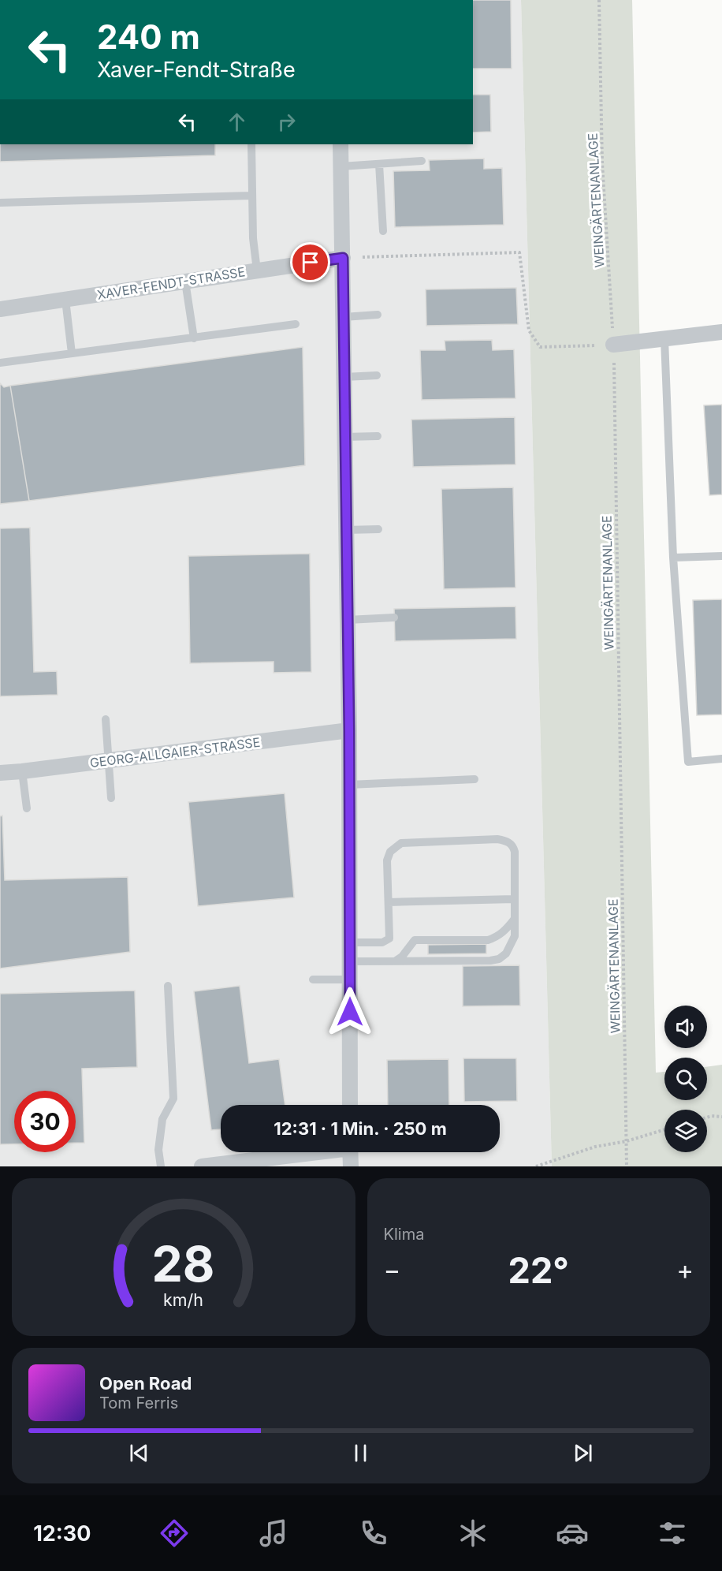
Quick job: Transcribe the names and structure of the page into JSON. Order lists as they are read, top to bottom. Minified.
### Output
{"streets":{"street":["XAVER-FENDT-STRASSE","GEORG-ALLGAIER-STRASSE"],"path":["WEINGÄRTENANLAGE"]},"page":{"turn":["240 m","Xaver-Fendt-Straße"],"limit":"30","trip":"12:31 · 1 Min. · 250 m","tile":"Klima","heat":["−","22°","+"],"song":["Open Road","Tom Ferris"],"tabs":"12:30","gauge":["28","km/h"]}}
